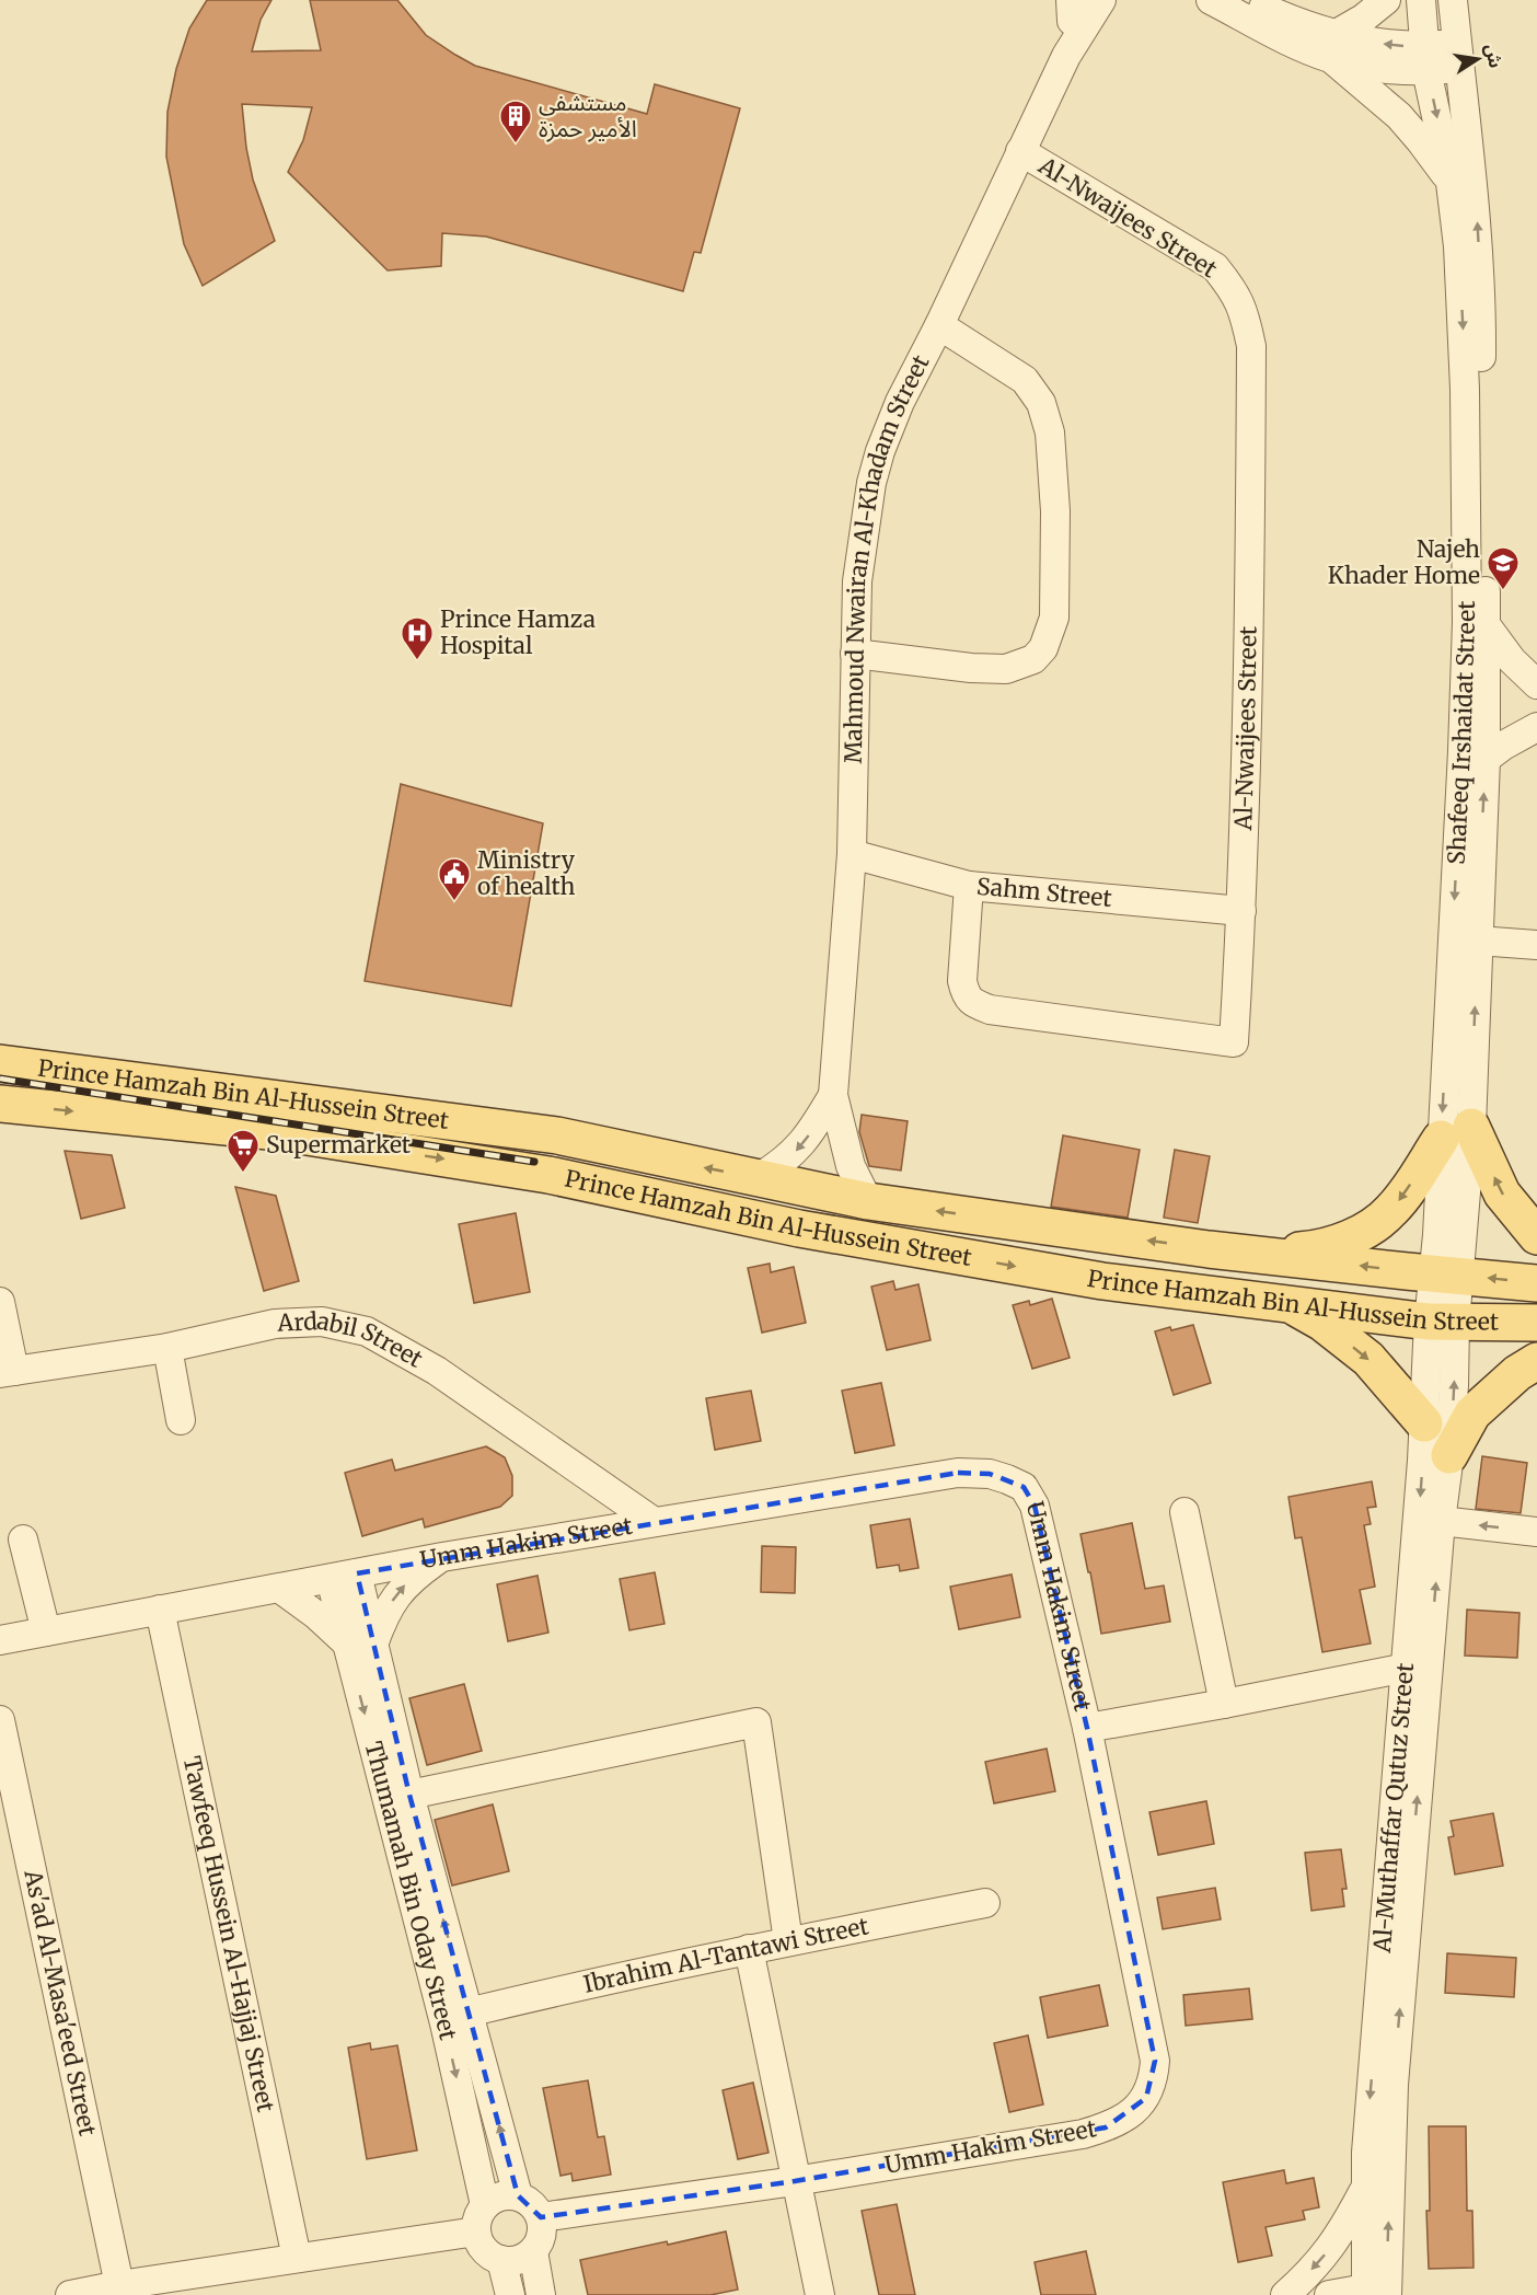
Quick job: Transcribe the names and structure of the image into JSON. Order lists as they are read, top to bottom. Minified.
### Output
{"streets":{"main road":["Prince Hamzah Bin Al-Hussein Street"],"street":["Al-Nwaijees Street","Mahmoud Nwairan Al-Khadam Street","Shafeeq Irshaidat Street","Sahm Street","Ardabil Street","Umm Hakim Street","Al-Muthaffar Qutuz Street","Thumamah Bin Oday Street","Tawfeeq Hussein Al-Hajjaj Street","Ibrahim Al-Tantawi Street","As'ad Al-Masa'eed Street"]},"crossings":[["Al-Nwaijees Street","Mahmoud Nwairan Al-Khadam Street"],["Al-Nwaijees Street","Sahm Street"],["Mahmoud Nwairan Al-Khadam Street","Sahm Street"],["Mahmoud Nwairan Al-Khadam Street","Prince Hamzah Bin Al-Hussein Street"],["Shafeeq Irshaidat Street","Prince Hamzah Bin Al-Hussein Street"],["Shafeeq Irshaidat Street","Al-Muthaffar Qutuz Street"],["Prince Hamzah Bin Al-Hussein Street","Al-Muthaffar Qutuz Street"],["Ardabil Street","Umm Hakim Street"],["Umm Hakim Street","Thumamah Bin Oday Street"],["Umm Hakim Street","Tawfeeq Hussein Al-Hajjaj Street"],["Thumamah Bin Oday Street","Ibrahim Al-Tantawi Street"]],"places":{"building":["مستشفى الأمير حمزة"],"school or university":["Najeh Khader Home"],"hospital":["Prince Hamza Hospital"],"public building":["Ministry of health"],"supermarket":["Supermarket"]},"north":"right"}
